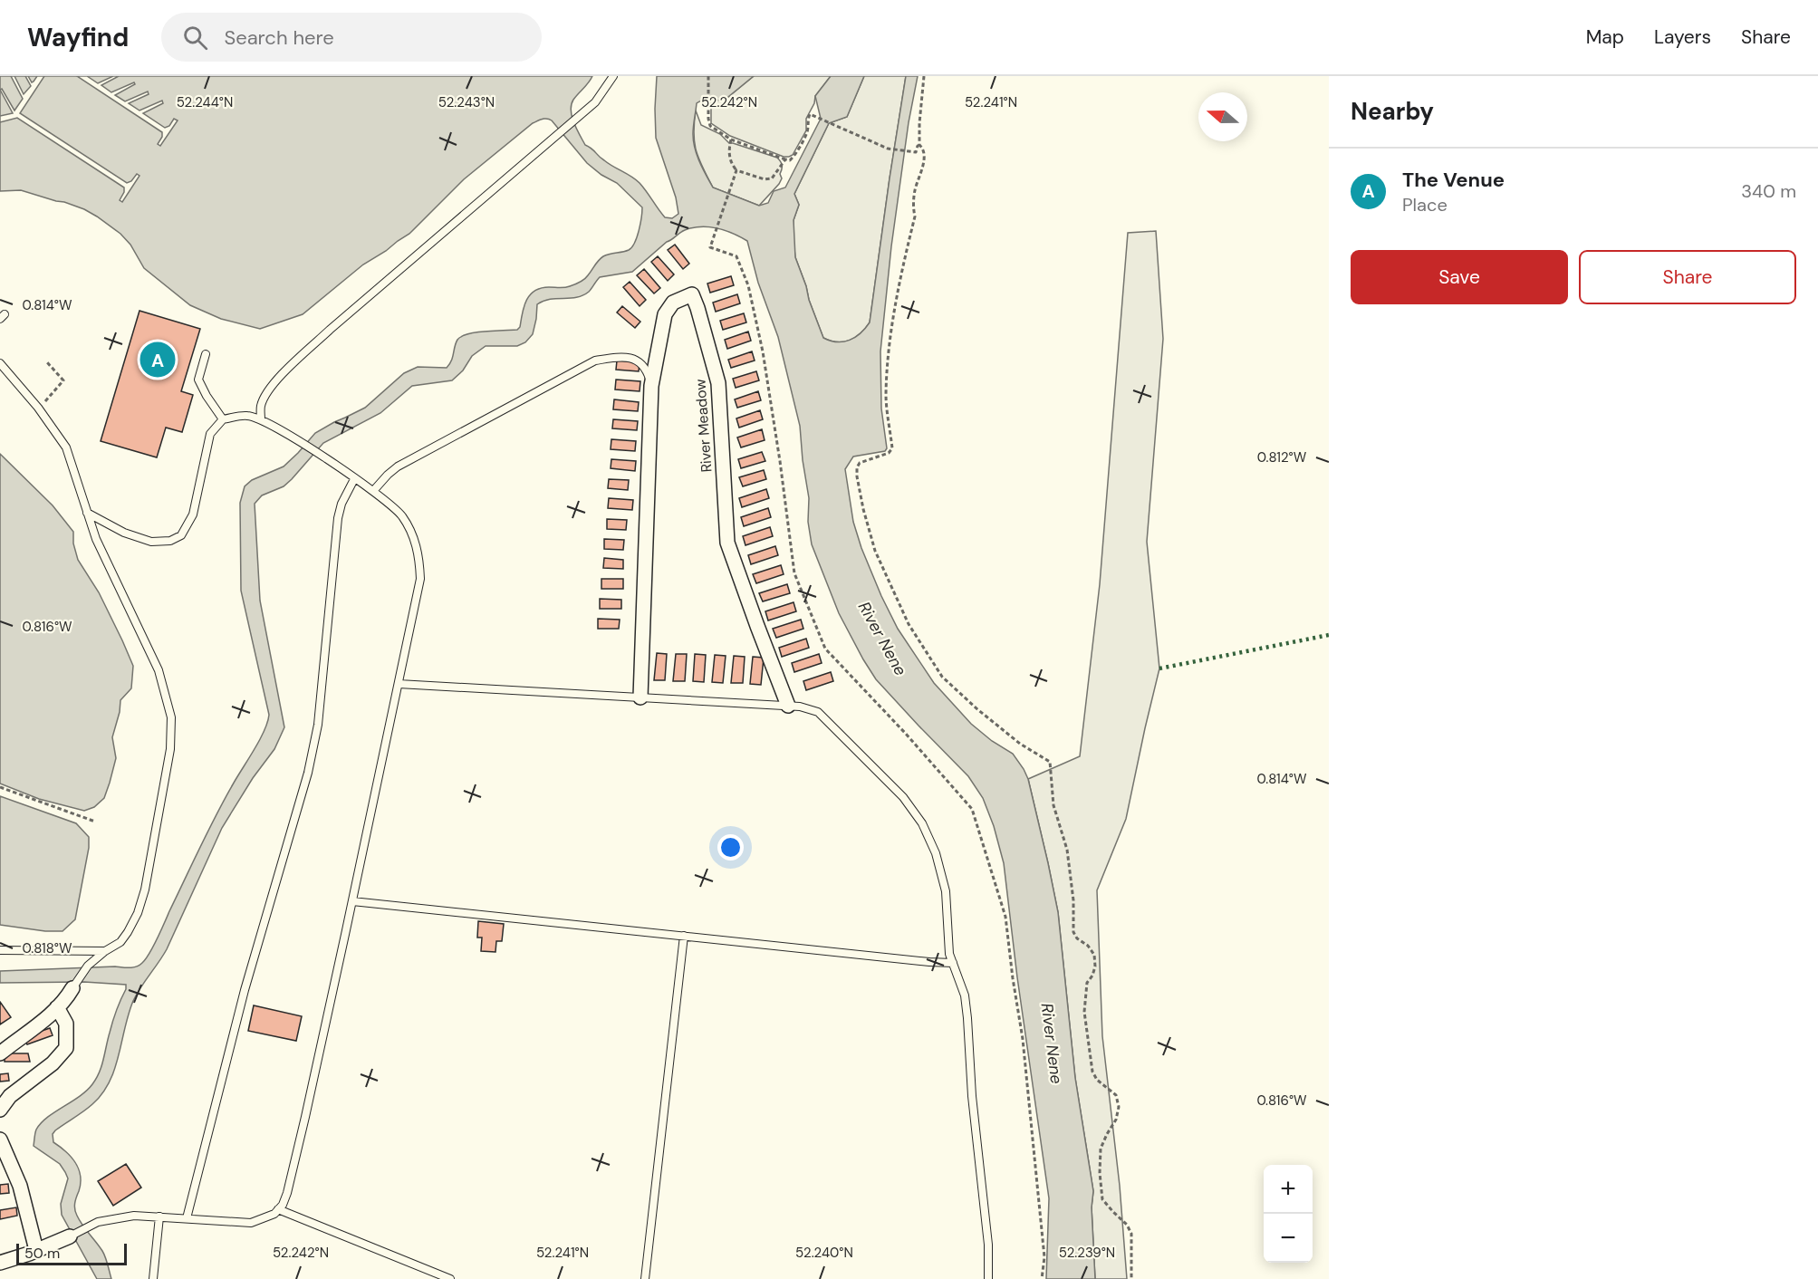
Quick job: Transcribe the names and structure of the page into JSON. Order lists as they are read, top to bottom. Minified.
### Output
{"streets":{"street":["River Meadow"]},"water":["River Nene"],"scale_bar":"50 m","north":"left","page":{"header":"Wayfind","search":"Search here","nav":["Map","Layers","Share"],"heading":"Nearby","list":[{"mark":"A","name":"The Venue","note":"Place","value":"340 m"}],"buttons":["Save","Share"],"pins":"A","map_buttons":["+","−"],"scale":"50 m"},"coordinates":["52.244°N","52.243°N","52.242°N","52.241°N","0.814°W","0.812°W","0.816°W","0.818°W","52.240°N","52.239°N"]}
